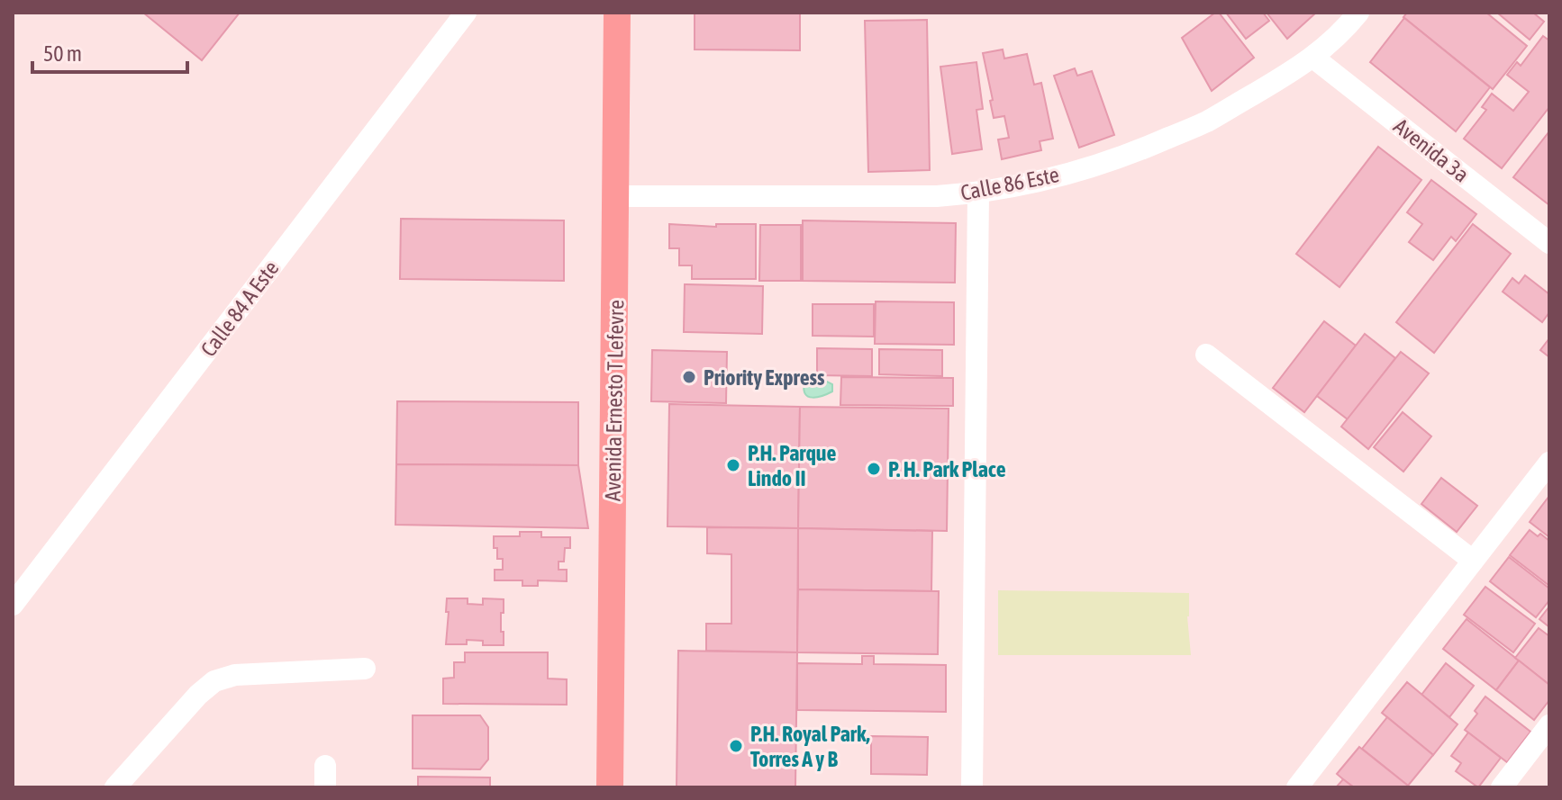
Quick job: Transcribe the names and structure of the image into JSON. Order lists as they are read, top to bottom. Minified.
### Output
{"streets":{"main road":["Avenida Ernesto T Lefevre"],"street":["Avenida 3a","Calle 86 Este","Calle 84 A Este"]},"crossings":[["Avenida 3a","Calle 86 Este"],["Calle 86 Este","Avenida Ernesto T Lefevre"]],"places":["Priority Express","P.H. Parque Lindo II","P. H. Park Place","P.H. Royal Park, Torres A y B"],"scale_bar":"50 m"}
